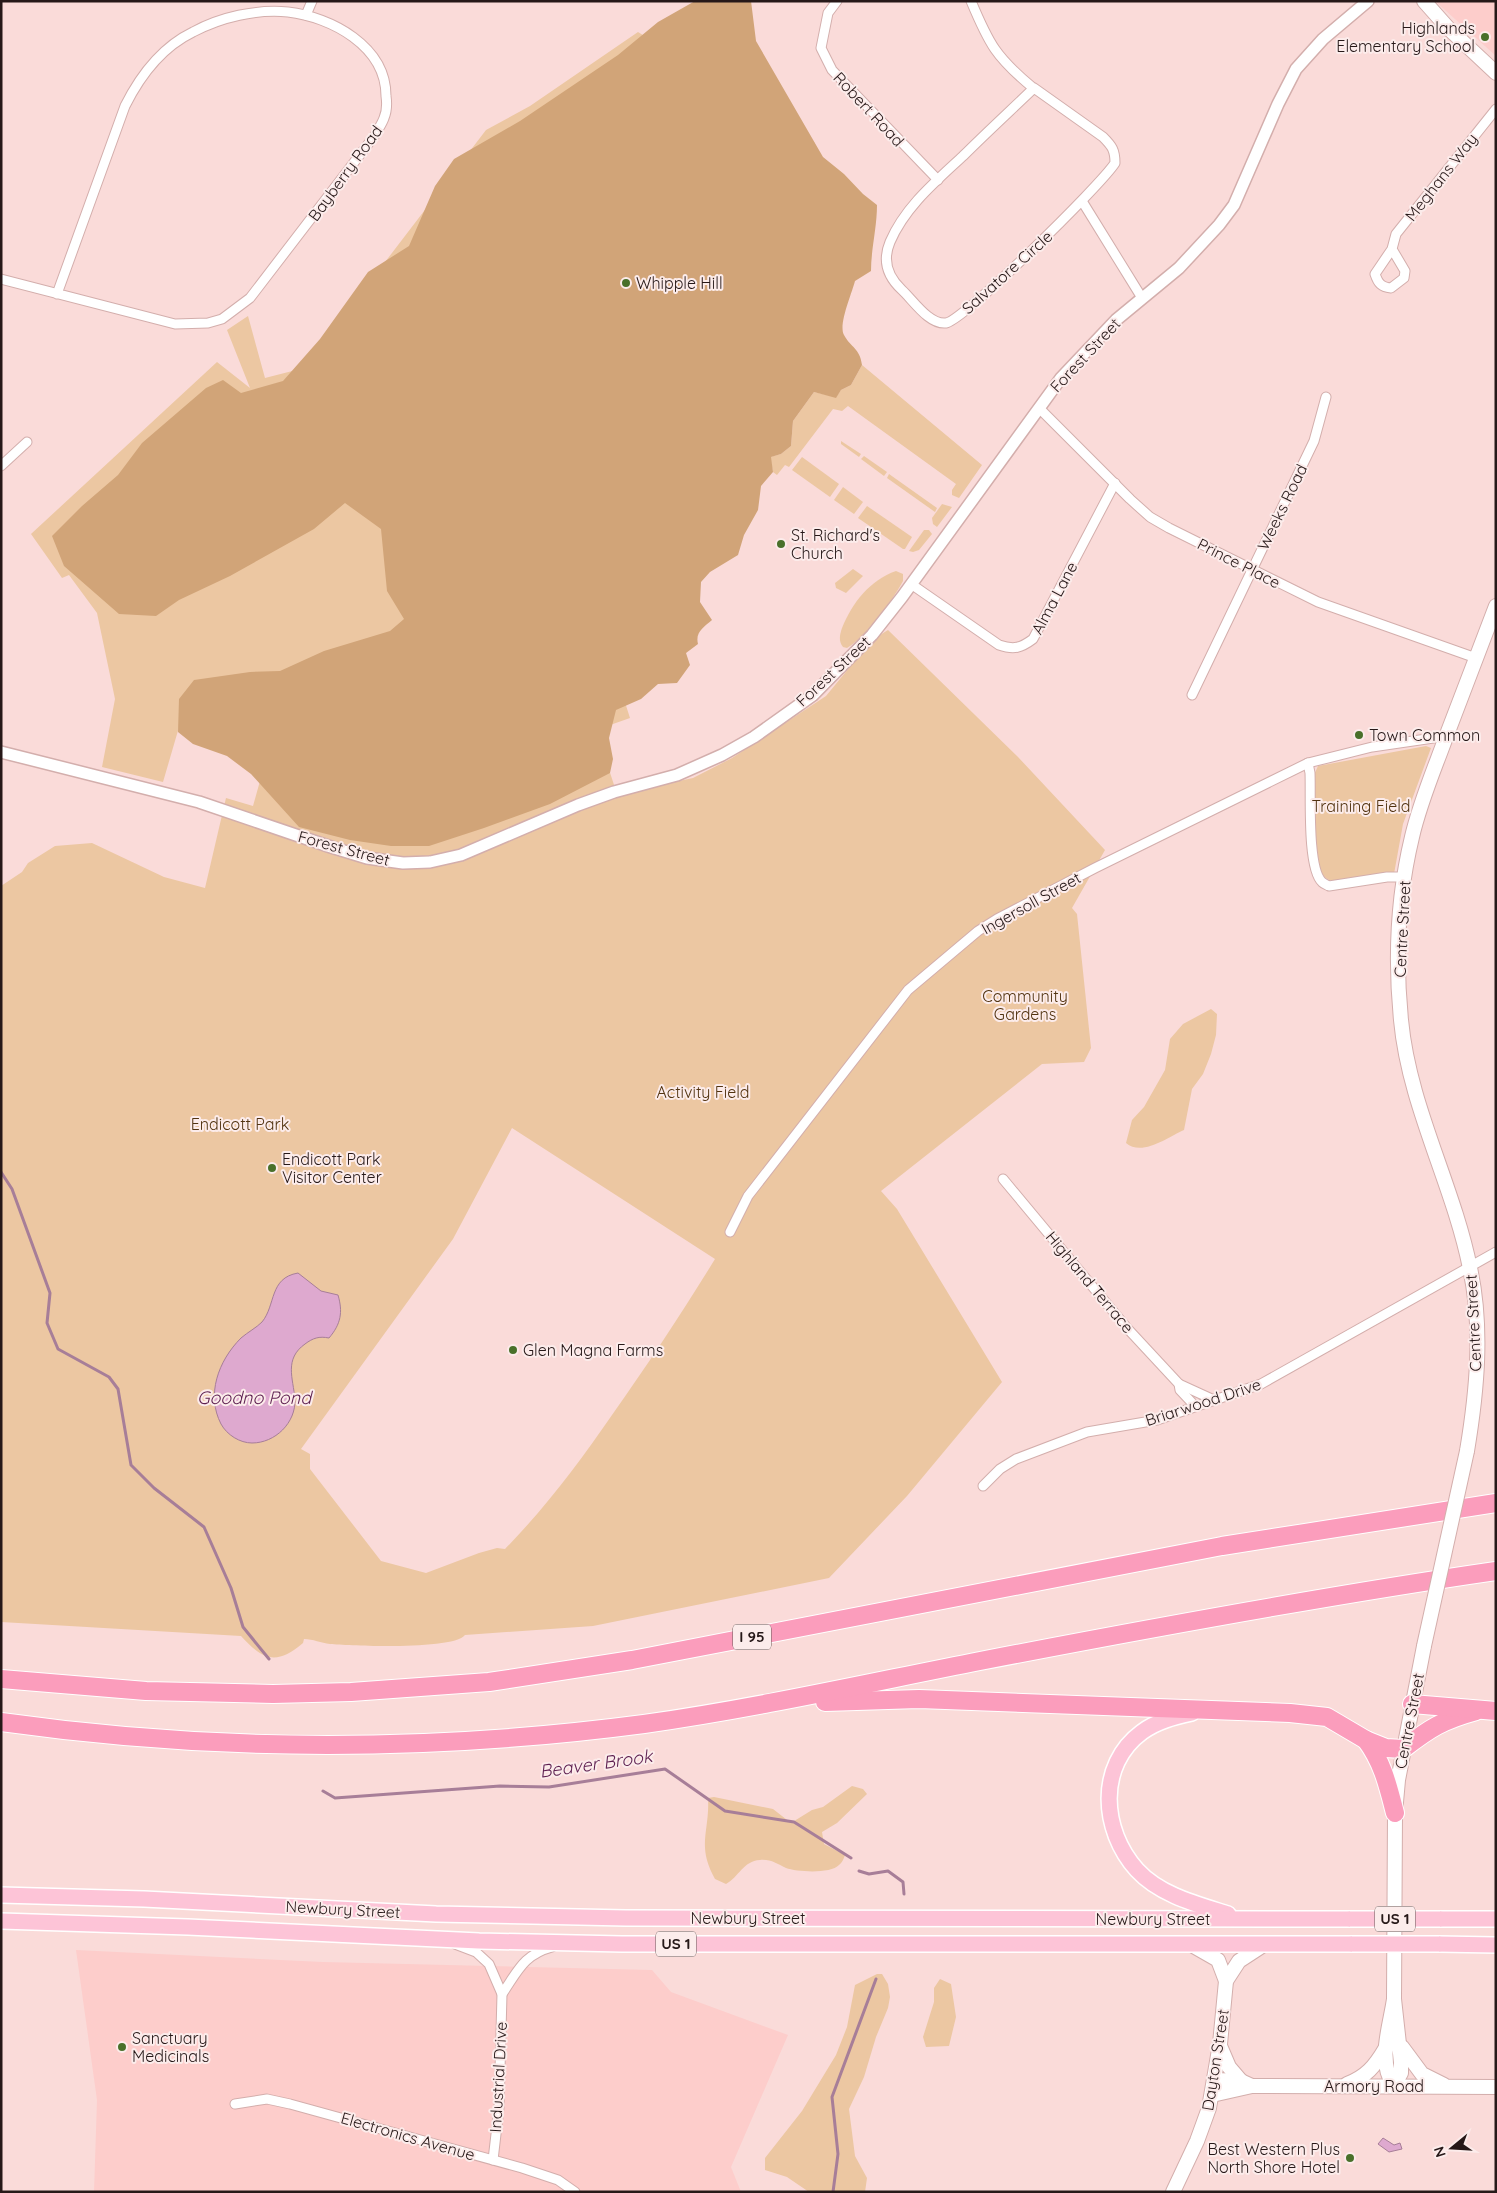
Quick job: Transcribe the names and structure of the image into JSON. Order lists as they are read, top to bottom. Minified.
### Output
{"streets":{"highway":["I 95"],"main road":["Centre Street","Newbury Street","US 1","Dayton Street","Armory Road"],"street":["Robert Road","Bayberry Road","Meghans Way","Salvatore Circle","Forest Street","Weeks Road","Prince Place","Alma Lane","Ingersoll Street","Highland Terrace","Briarwood Drive","Industrial Drive","Electronics Avenue"]},"crossings":[["Robert Road","Salvatore Circle"],["Forest Street","Prince Place"],["Forest Street","Alma Lane"],["Weeks Road","Prince Place"],["Prince Place","Alma Lane"],["Prince Place","Centre Street"],["Ingersoll Street","Centre Street"],["Centre Street","Briarwood Drive"],["Centre Street","Armory Road"],["Highland Terrace","Briarwood Drive"],["Newbury Street","Dayton Street"],["Newbury Street","Industrial Drive"],["Dayton Street","Armory Road"],["Industrial Drive","Electronics Avenue"]],"water":["Goodno Pond","Beaver Brook"],"parks":["Training Field","Community Gardens","Activity Field","Endicott Park"],"places":["Highlands Elementary School","Whipple Hill","St. Richard's Church","Town Common","Endicott Park Visitor Center","Glen Magna Farms","Sanctuary Medicinals","Best Western Plus North Shore Hotel"],"north":"left"}
